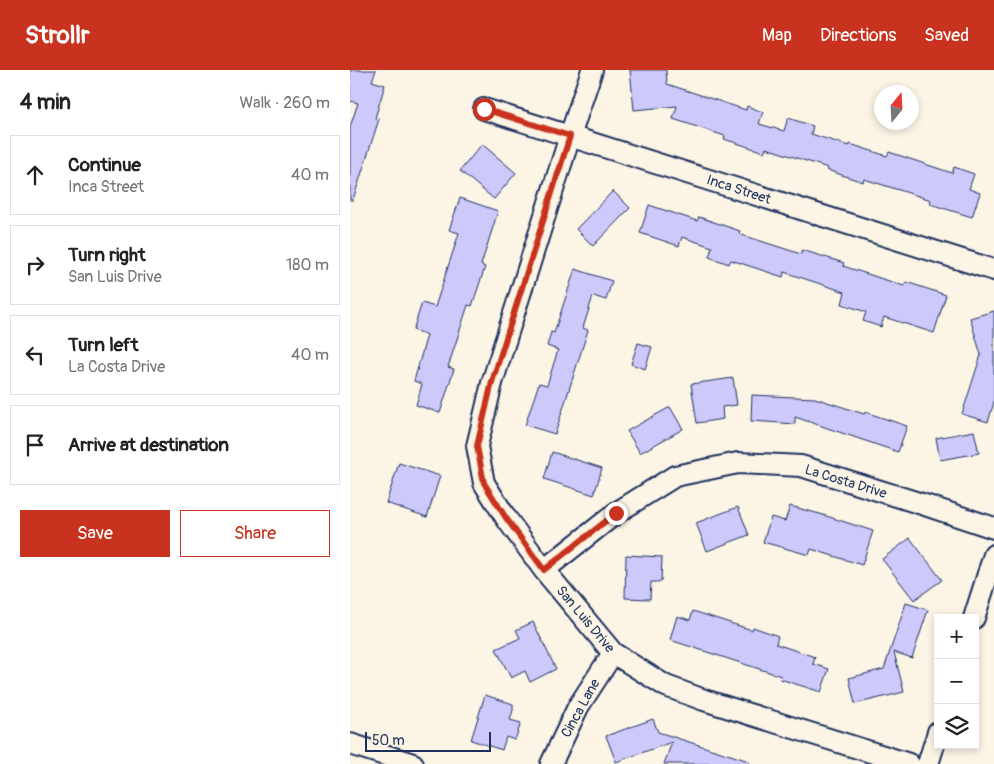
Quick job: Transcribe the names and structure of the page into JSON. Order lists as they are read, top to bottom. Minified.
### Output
{"streets":{"street":["Inca Street","La Costa Drive","San Luis Drive","Cinca Lane"]},"crossings":[["Inca Street","San Luis Drive"],["La Costa Drive","San Luis Drive"],["San Luis Drive","Cinca Lane"]],"scale_bar":"50 m","north":"top","page":{"header":"Strollr","nav":["Map","Directions","Saved"],"heading":["4 min","Walk · 260 m"],"list":[["Continue","Inca Street","40 m"],["Turn right","San Luis Drive","180 m"],["Turn left","La Costa Drive","40 m"],"Arrive at destination"],"buttons":["Save","Share"],"map_buttons":["+","−"],"scale":"50 m"}}
